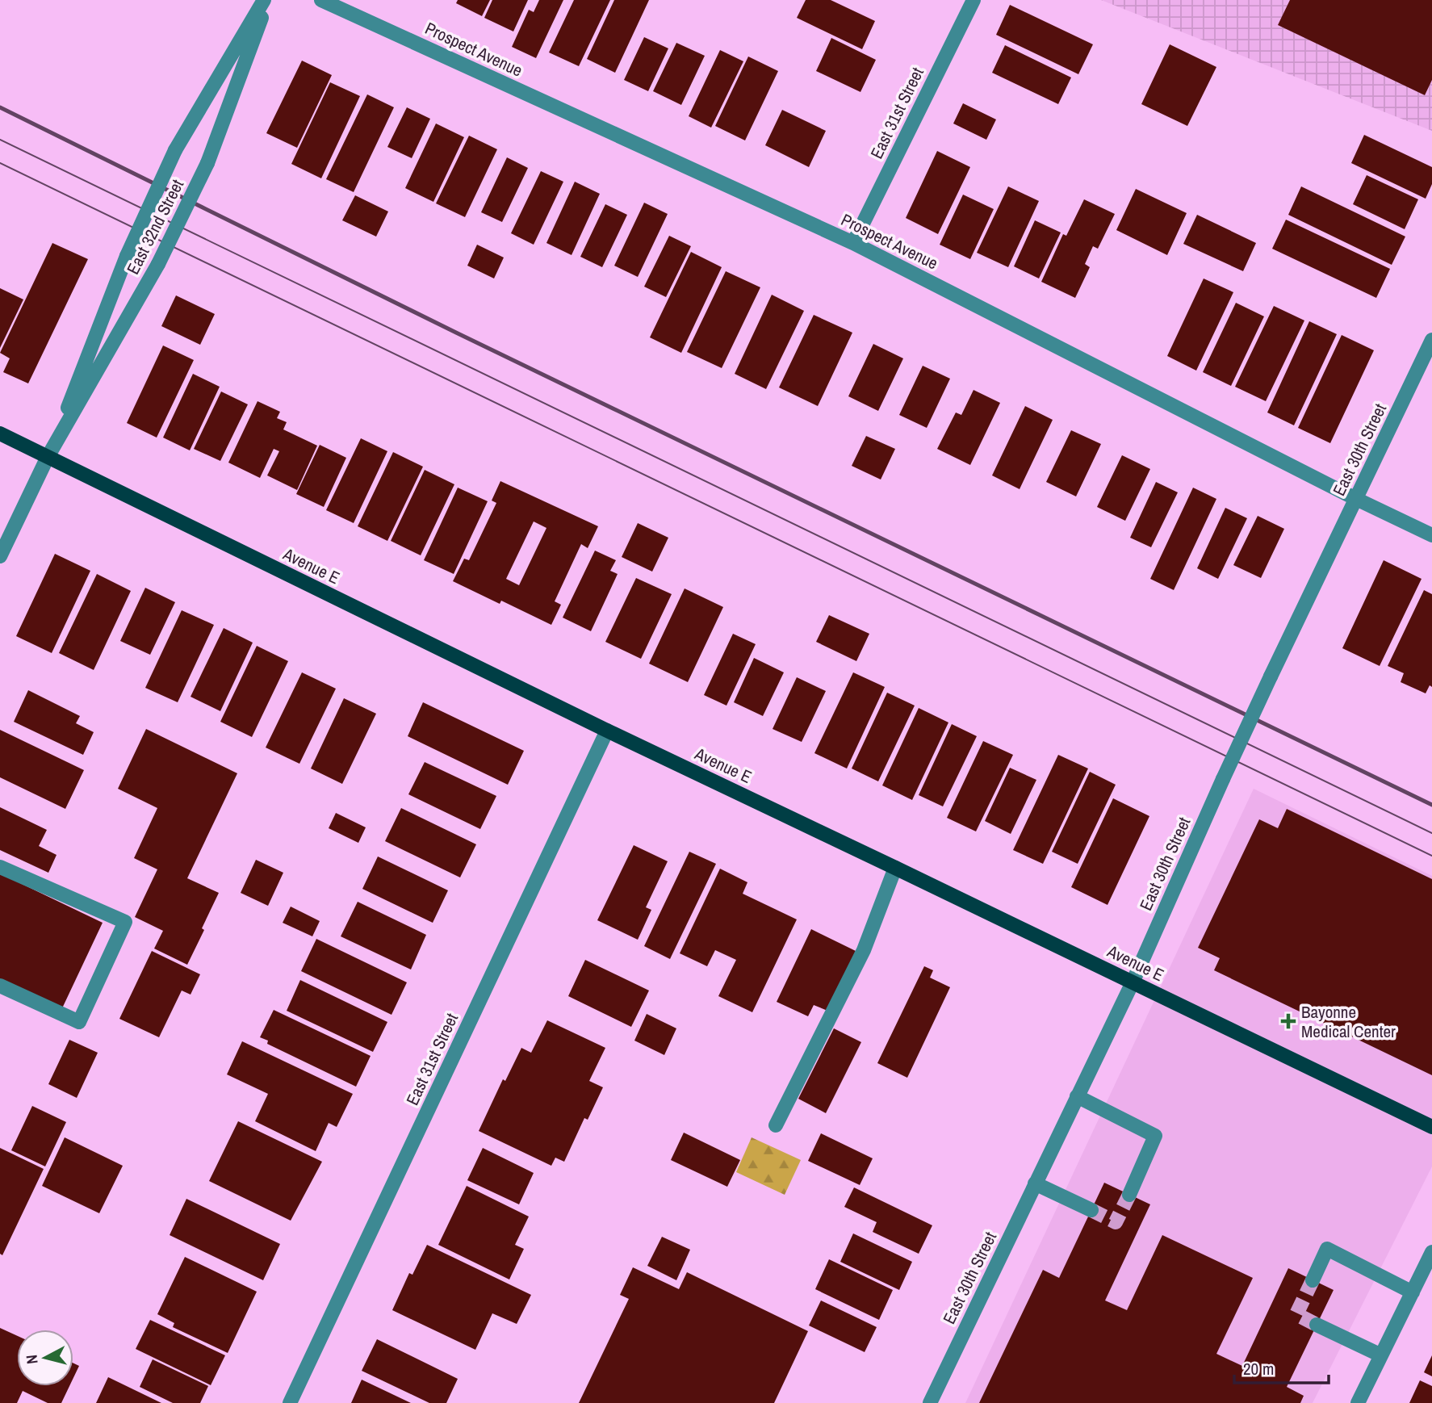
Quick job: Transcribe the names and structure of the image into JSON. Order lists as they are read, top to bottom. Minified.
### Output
{"streets":{"main road":["Avenue E"],"street":["Prospect Avenue","East 31st Street","East 32nd Street","East 30th Street"]},"crossings":[["Prospect Avenue","East 31st Street"],["Prospect Avenue","East 30th Street"],["East 31st Street","Avenue E"],["East 32nd Street","Avenue E"],["East 30th Street","Avenue E"]],"places":{"health":["Bayonne Medical Center"]},"scale_bar":"20 m","north":"left"}
